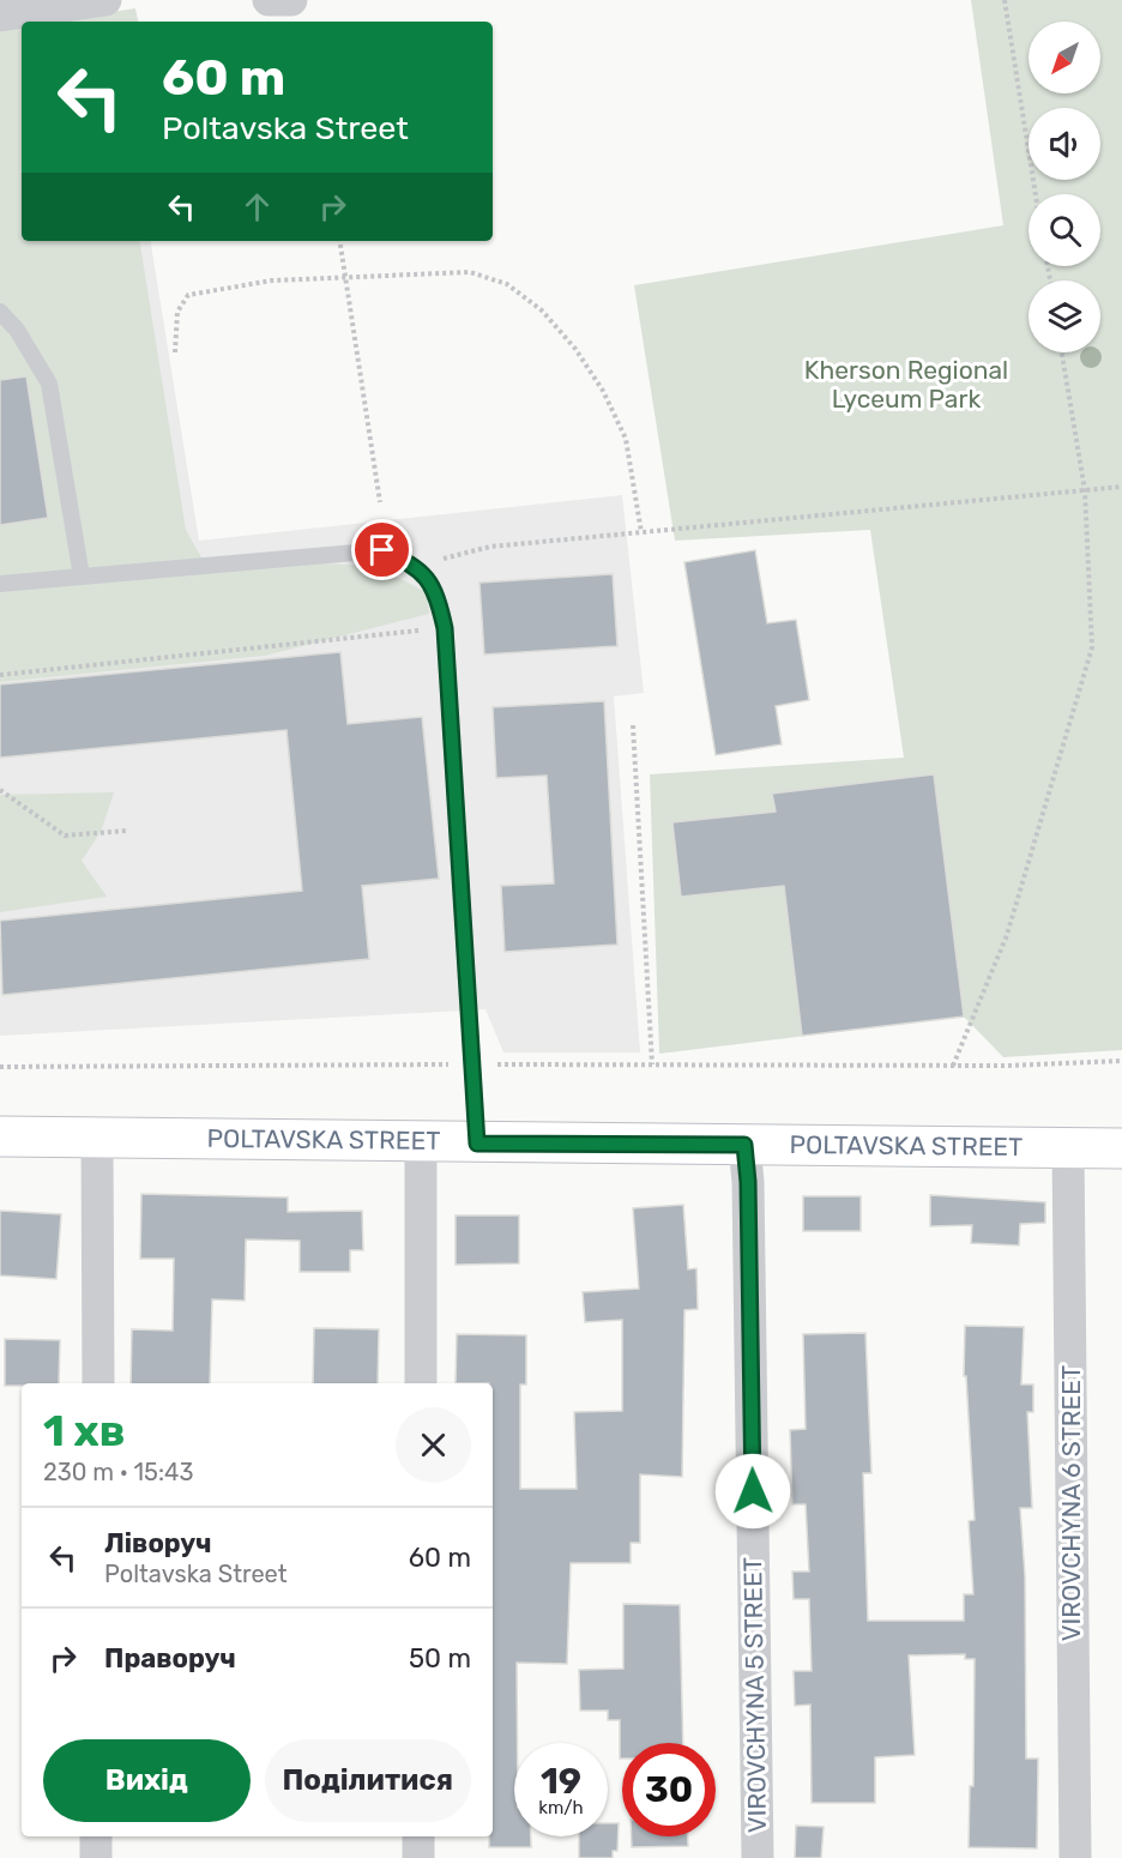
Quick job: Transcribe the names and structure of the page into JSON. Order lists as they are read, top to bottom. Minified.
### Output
{"streets":{"main road":["POLTAVSKA STREET"],"street":["VIROVCHYNA 6 STREET","VIROVCHYNA 5 STREET"]},"crossings":[["POLTAVSKA STREET","VIROVCHYNA 6 STREET"],["POLTAVSKA STREET","VIROVCHYNA 5 STREET"]],"parks":["Kherson Regional Lyceum Park"],"north":"bottom left","page":{"turn":["60 m","Poltavska Street"],"heading":["1 хв","230 m · 15:43"],"list":[{"name":"Ліворуч","note":"Poltavska Street","value":"60 m"},{"name":"Праворуч","value":"50 m"}],"buttons":["Вихід","Поділитися"],"speed":"19 km/h","limit":"30"}}
